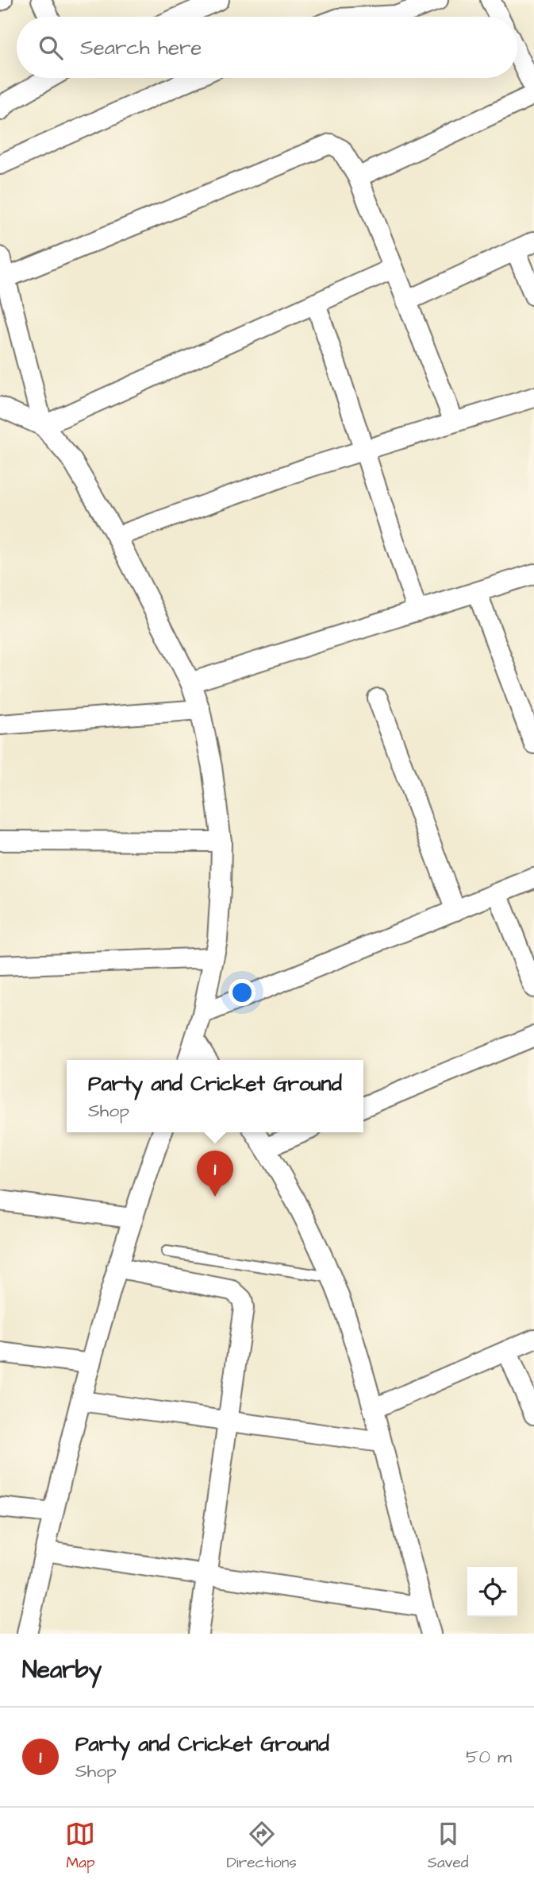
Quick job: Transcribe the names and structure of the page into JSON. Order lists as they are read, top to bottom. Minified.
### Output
{"page":{"search":"Search here","popup":["Party and Cricket Ground","Shop"],"pins":"1","heading":"Nearby","list":[{"mark":"1","name":"Party and Cricket Ground","note":"Shop","value":"50 m"}],"nav":["Map","Directions","Saved"]}}
